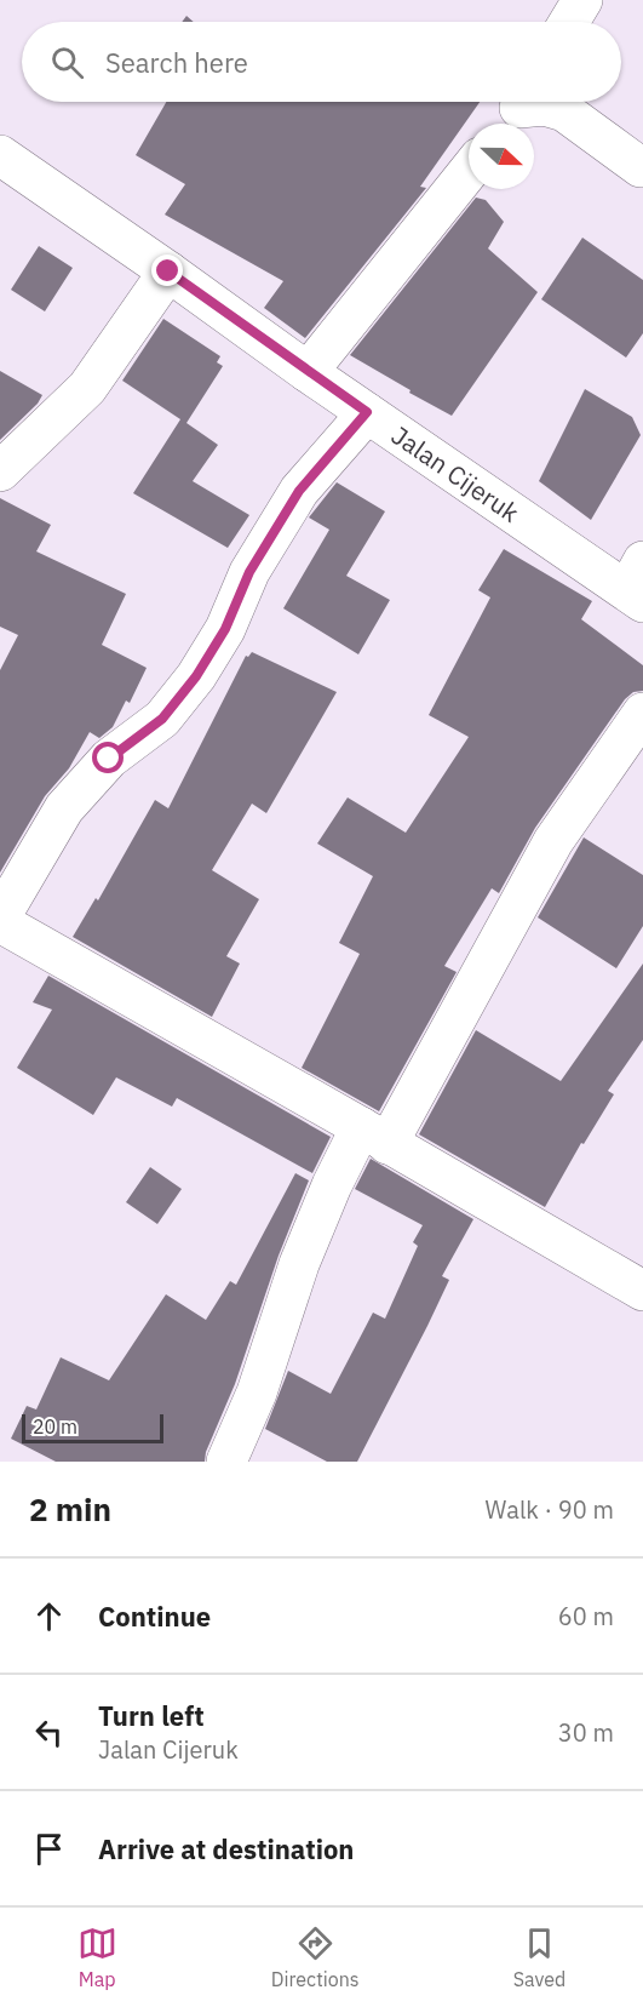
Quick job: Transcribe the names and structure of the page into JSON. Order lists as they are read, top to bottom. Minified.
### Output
{"streets":{"street":["Jalan Cijeruk"]},"scale_bar":"20 m","north":"right","page":{"search":"Search here","scale":"20 m","heading":["2 min","Walk · 90 m"],"list":[["Continue","60 m"],["Turn left","Jalan Cijeruk","30 m"],"Arrive at destination"],"nav":["Map","Directions","Saved"]}}
